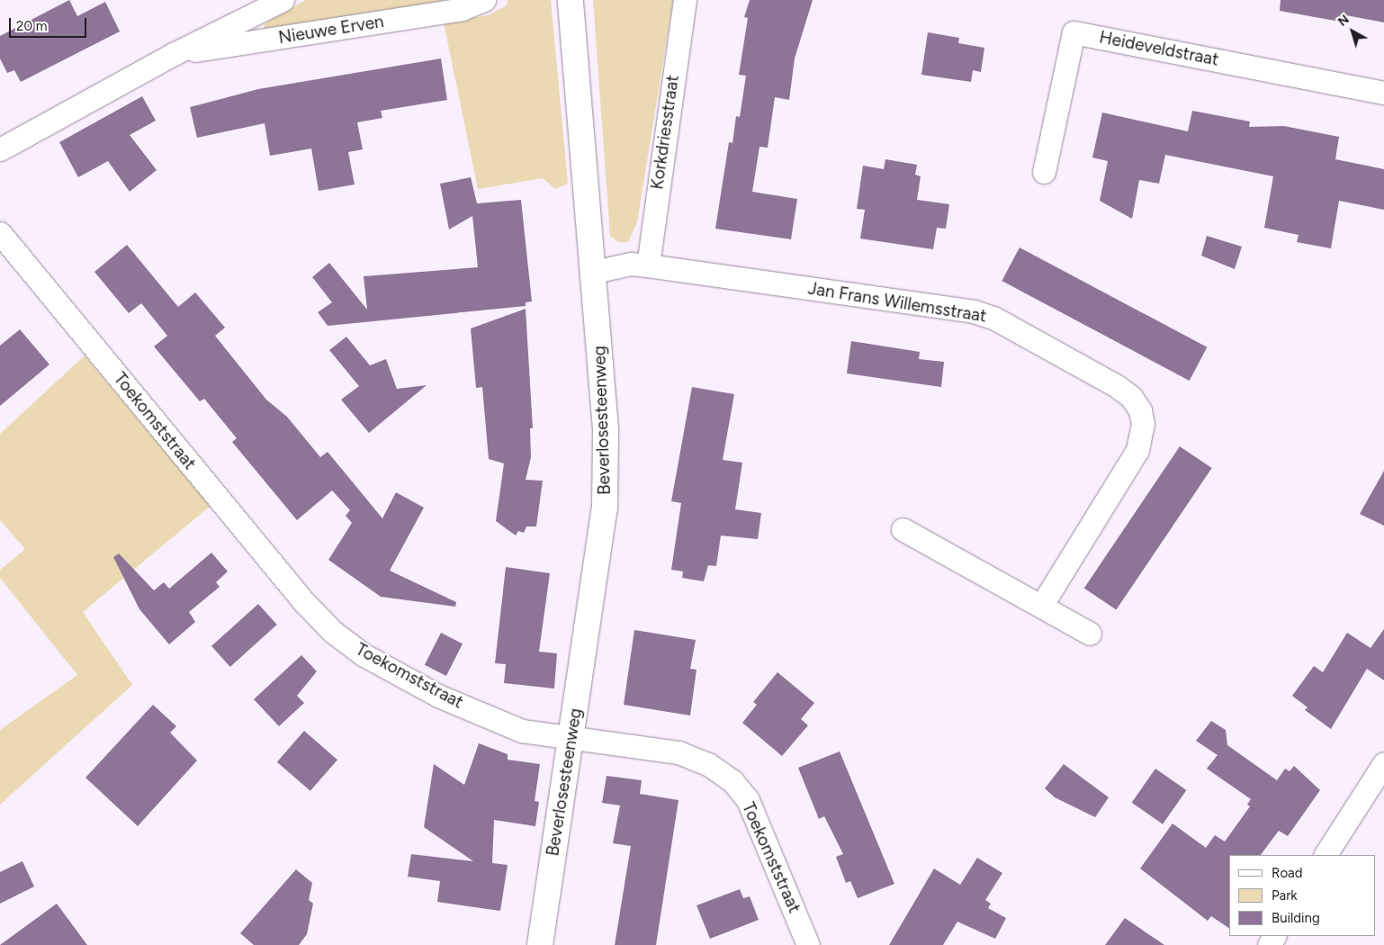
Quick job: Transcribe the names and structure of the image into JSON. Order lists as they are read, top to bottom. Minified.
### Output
{"streets":{"street":["Nieuwe Erven","Heideveldstraat","Korkdriesstraat","Jan Frans Willemsstraat","Beverlosesteenweg","Toekomststraat"]},"crossings":[["Korkdriesstraat","Jan Frans Willemsstraat"],["Jan Frans Willemsstraat","Beverlosesteenweg"],["Beverlosesteenweg","Toekomststraat"]],"legend":["Road","Park","Building"],"scale_bar":"20 m","north":"top left"}
